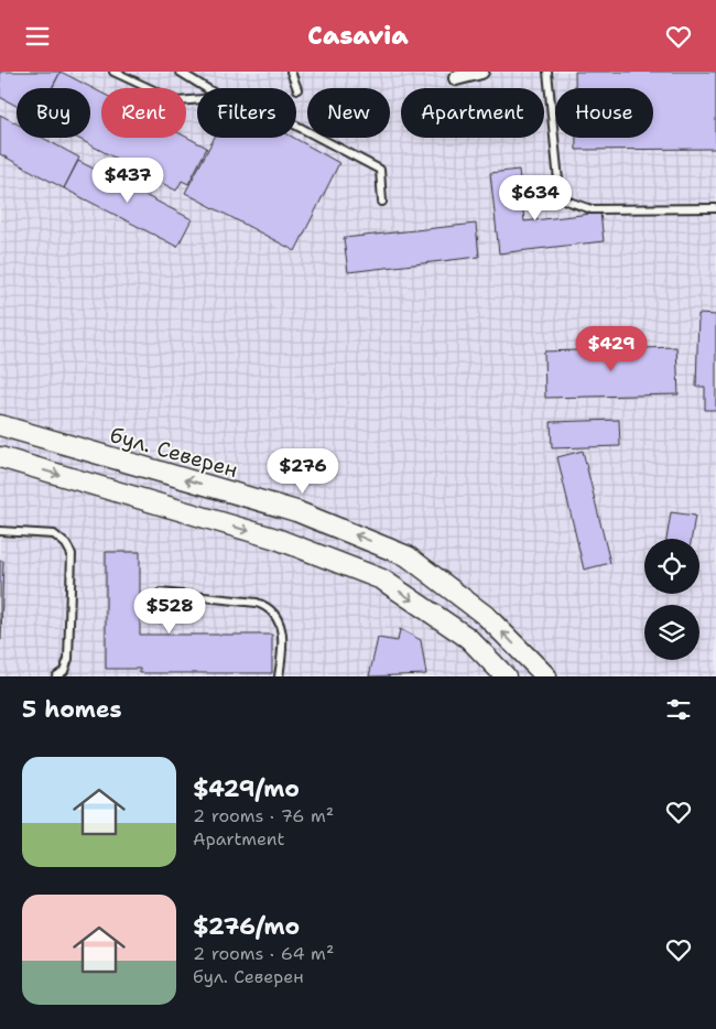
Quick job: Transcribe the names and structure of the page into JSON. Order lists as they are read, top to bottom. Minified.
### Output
{"streets":{"main road":["бул. Северен"]},"page":{"header":"Casavia","chip":["Buy","Rent","Filters","New","Apartment","House"],"price":["$437","$634","$429","$276","$528"],"heading":"5 homes","list":[{"name":"$429/mo","note":"2 rooms · 76 m² · Apartment"},{"name":"$276/mo","note":"2 rooms · 64 m² · бул. Северен"}]}}
